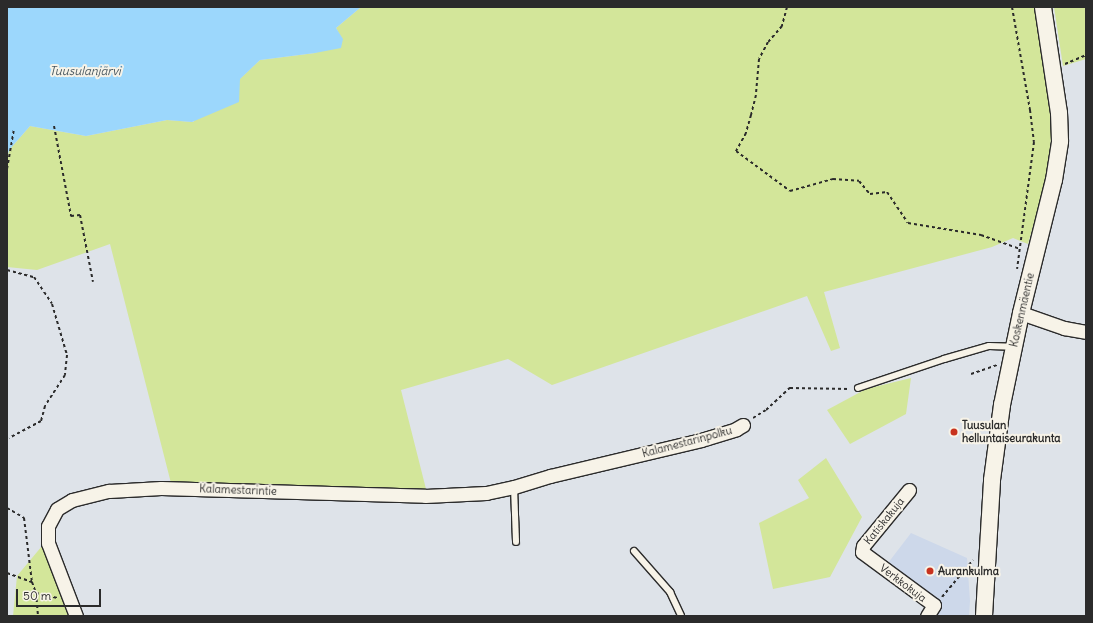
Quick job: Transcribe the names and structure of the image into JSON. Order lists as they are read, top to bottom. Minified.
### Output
{"streets":{"street":["Koskenmäentie","Kalamestarinpolku","Kalamestarintie","Katiskakuja","Verkkokuja"]},"crossings":[["Kalamestarinpolku","Kalamestarintie"],["Katiskakuja","Verkkokuja"]],"water":["Tuusulanjärvi"],"places":["Tuusulan helluntaiseurakunta","Aurankulma"],"scale_bar":"50 m"}
